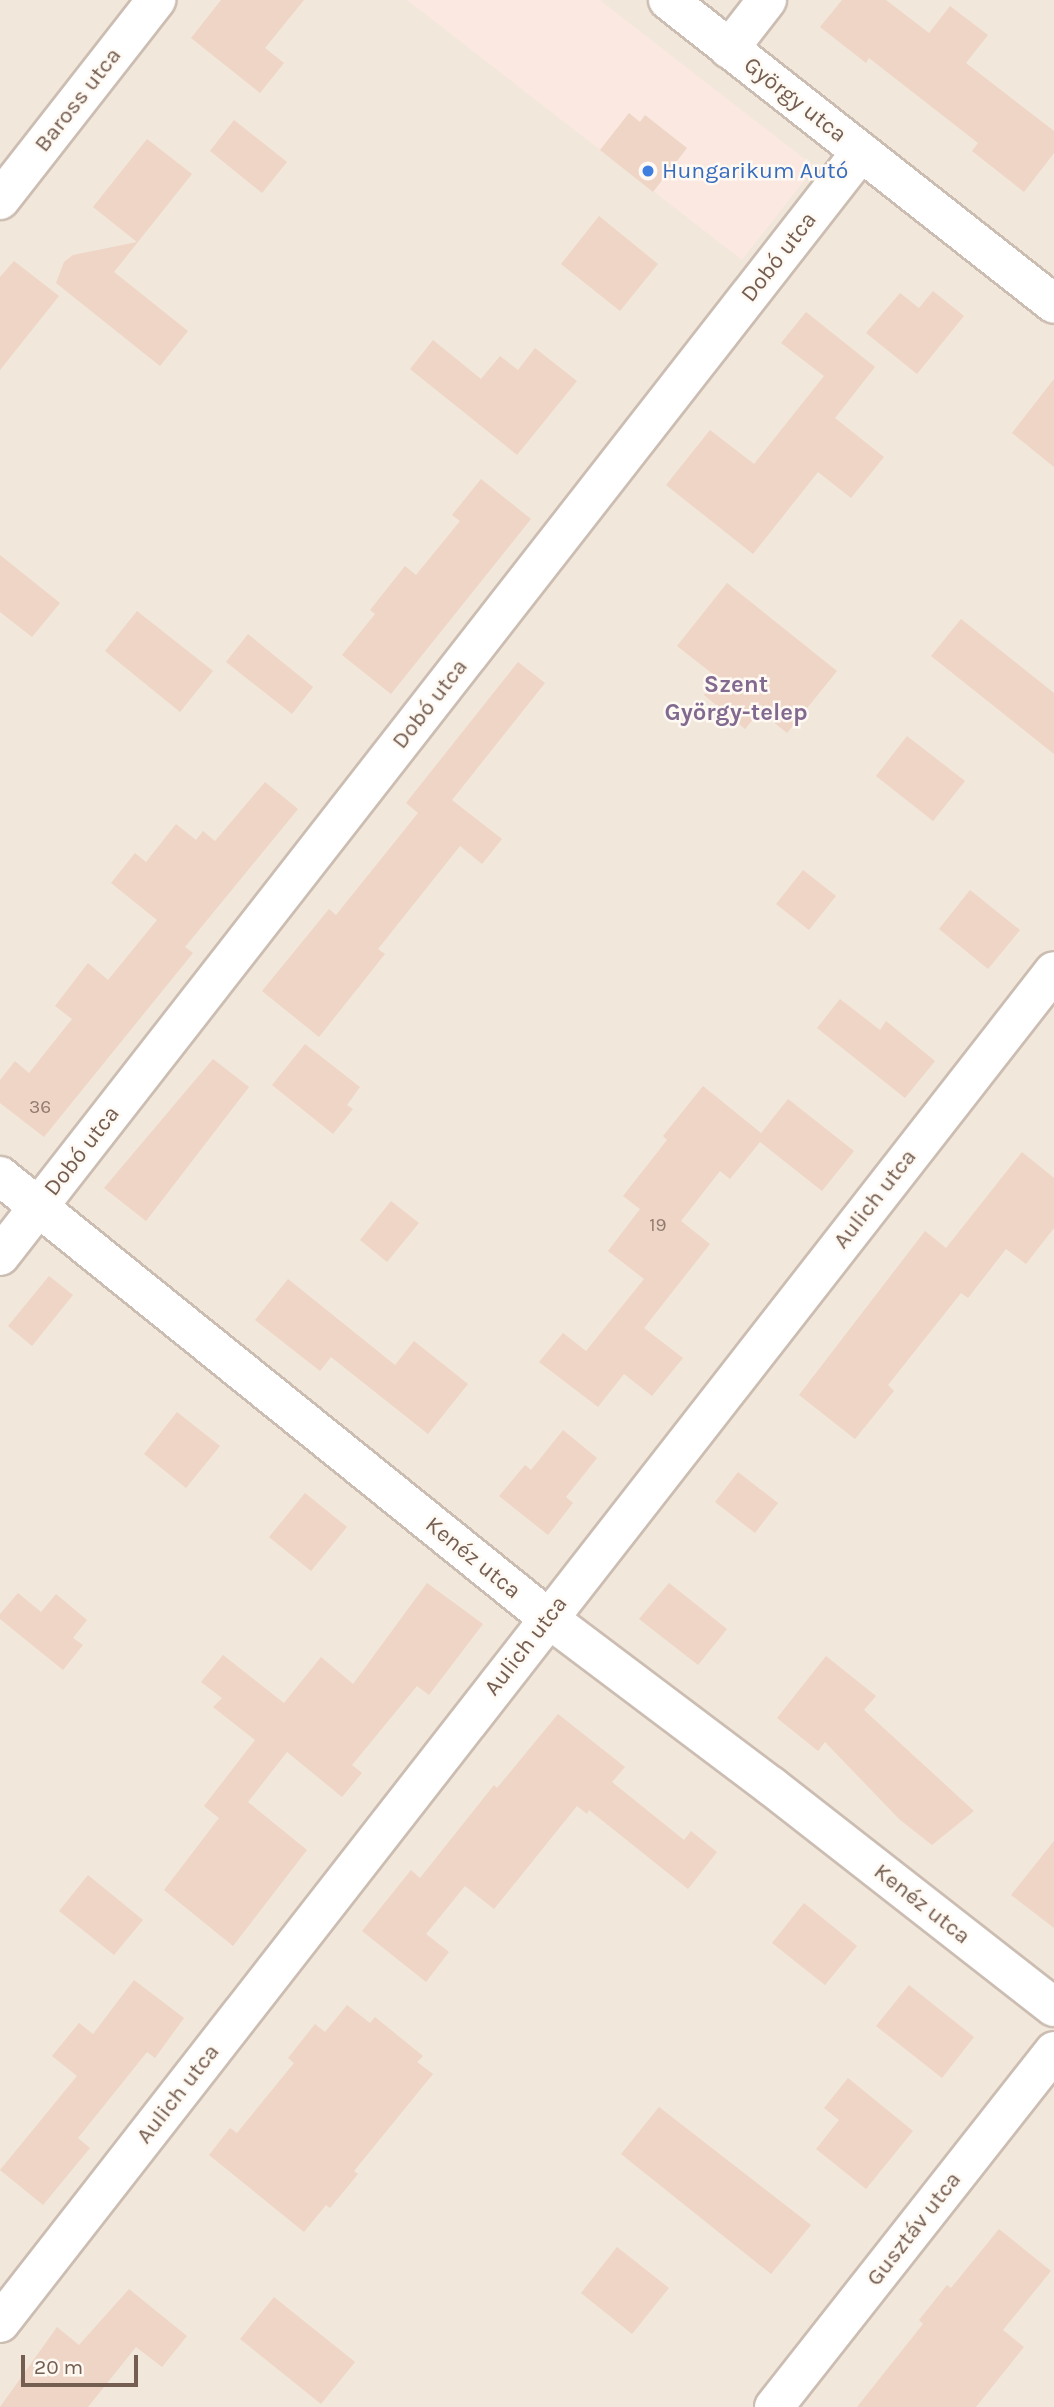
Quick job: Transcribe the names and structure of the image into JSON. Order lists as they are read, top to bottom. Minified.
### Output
{"streets":{"street":["Baross utca","György utca","Dobó utca","Aulich utca","Kenéz utca","Gusztáv utca"]},"crossings":[["György utca","Dobó utca"],["Dobó utca","Kenéz utca"],["Aulich utca","Kenéz utca"]],"districts":["Szent György-telep"],"places":["Hungarikum Autó"],"house_numbers":["36","19"],"scale_bar":"20 m"}
